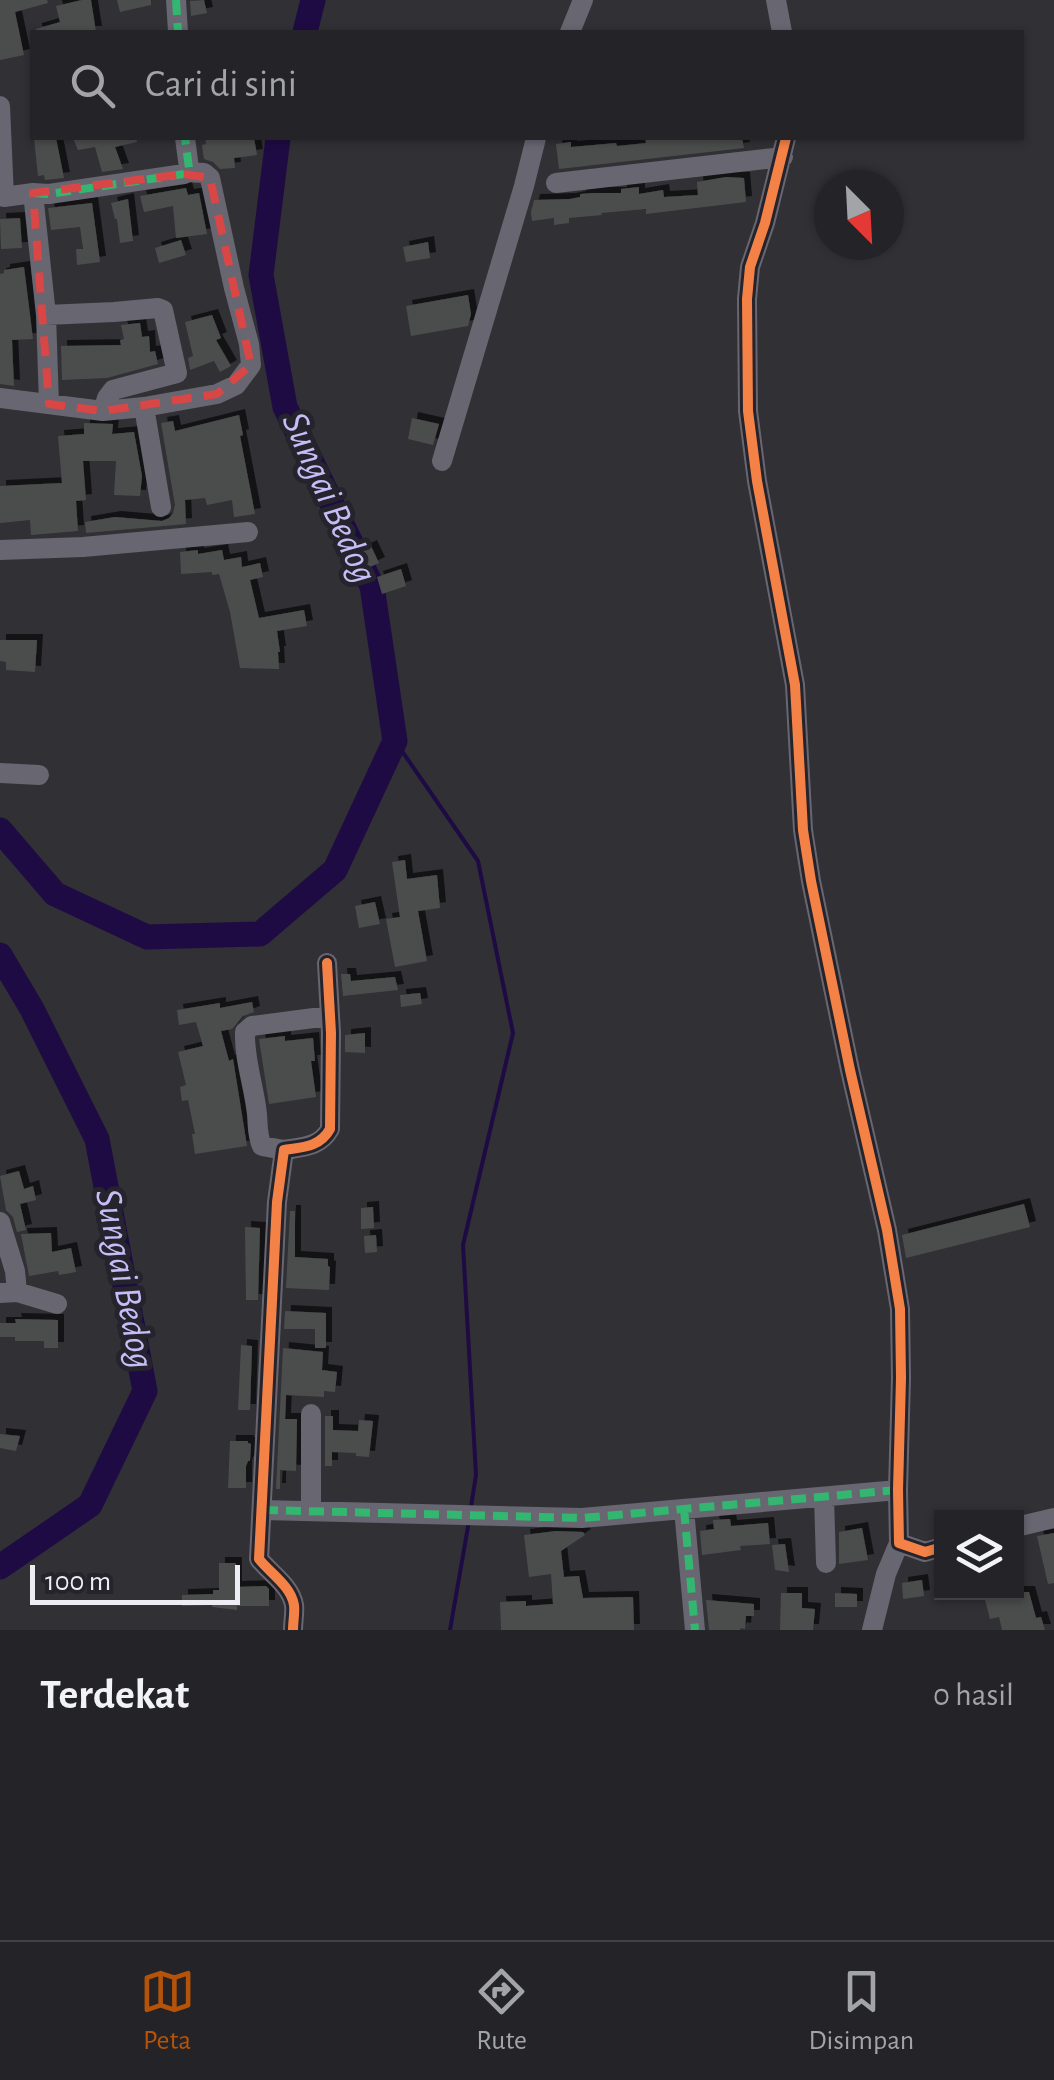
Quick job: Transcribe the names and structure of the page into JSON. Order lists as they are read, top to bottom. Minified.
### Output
{"water":["Sungai Bedog"],"scale_bar":"100 m","north":"bottom right","page":{"search":"Cari di sini","scale":"100 m","heading":["Terdekat","0 hasil"],"nav":["Peta","Rute","Disimpan"]}}
